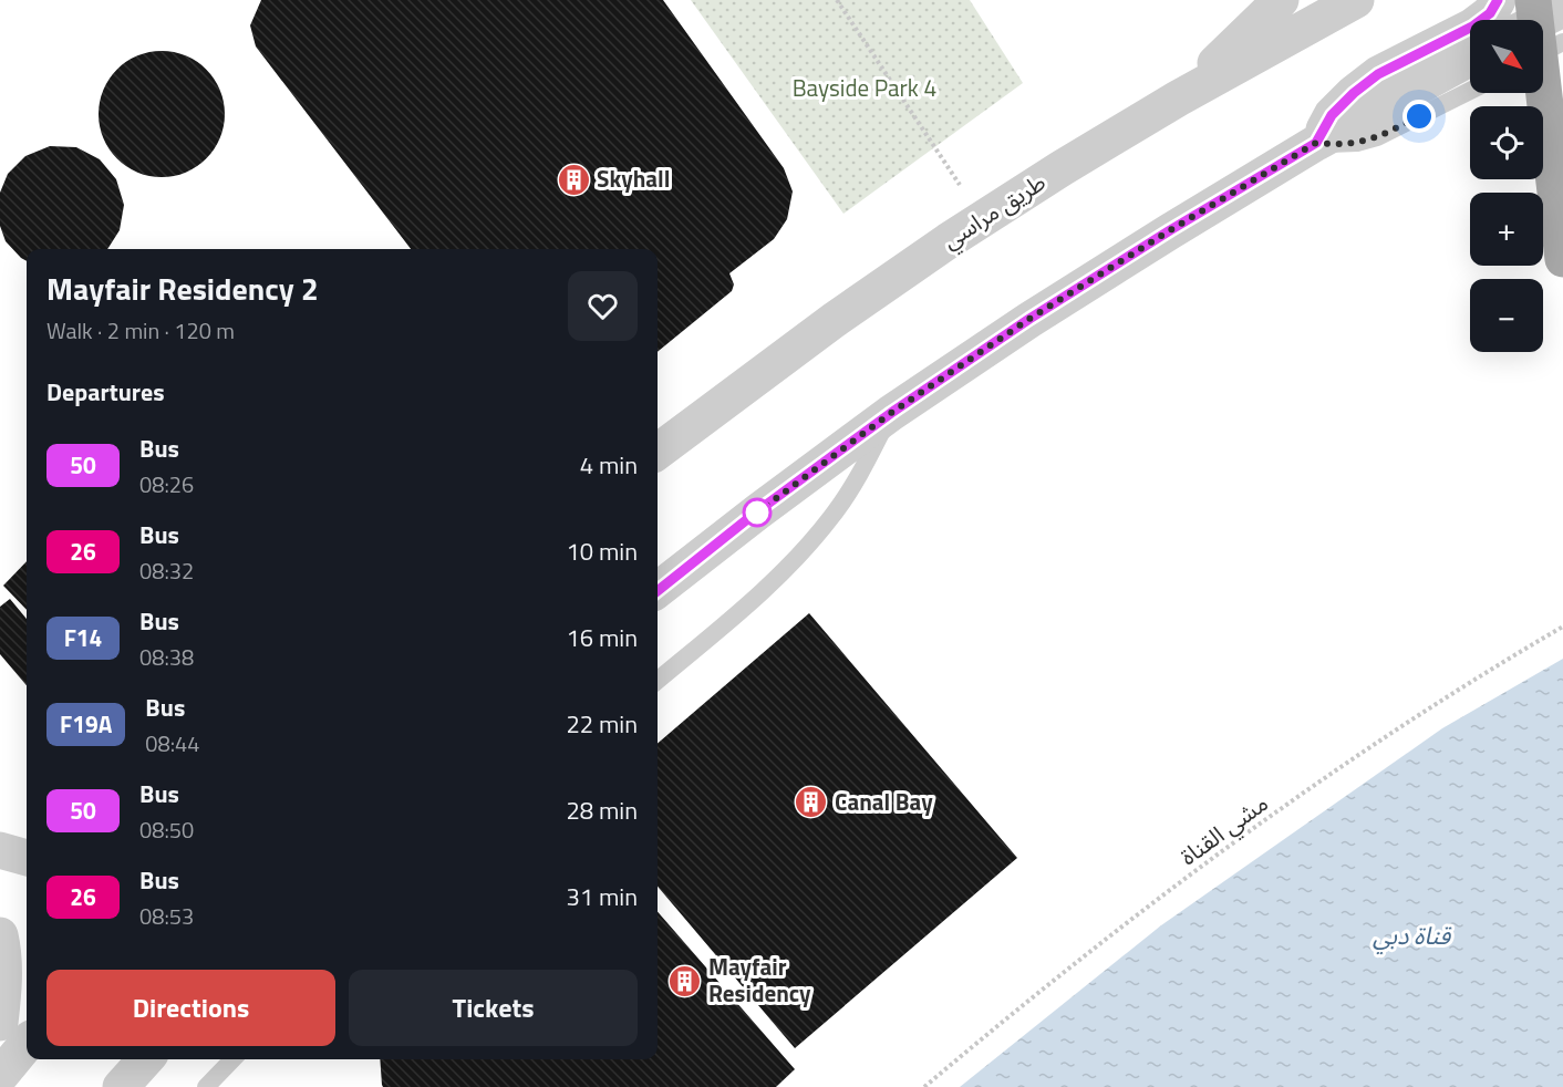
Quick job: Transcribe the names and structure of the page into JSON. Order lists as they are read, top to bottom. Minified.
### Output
{"streets":{"street":["طريق مراسي"],"path":["مشي القناة"]},"water":["قناة دبي"],"parks":["Bayside Park 4"],"places":{"building":["Skyhall","Canal Bay","Mayfair Residency"]},"lines":["bus line 50"],"north":"bottom right","page":{"map_buttons":["+","−"],"heading":[["Mayfair Residency 2","Walk · 2 min · 120 m"],"Departures"],"list":[{"mark":"50","name":"Bus","note":"08:26","value":"4 min"},{"mark":"26","name":"Bus","note":"08:32","value":"10 min"},{"mark":"F14","name":"Bus","note":"08:38","value":"16 min"},{"mark":"F19A","name":"Bus","note":"08:44","value":"22 min"},{"mark":"50","name":"Bus","note":"08:50","value":"28 min"},{"mark":"26","name":"Bus","note":"08:53","value":"31 min"}],"buttons":["Directions","Tickets"]}}
